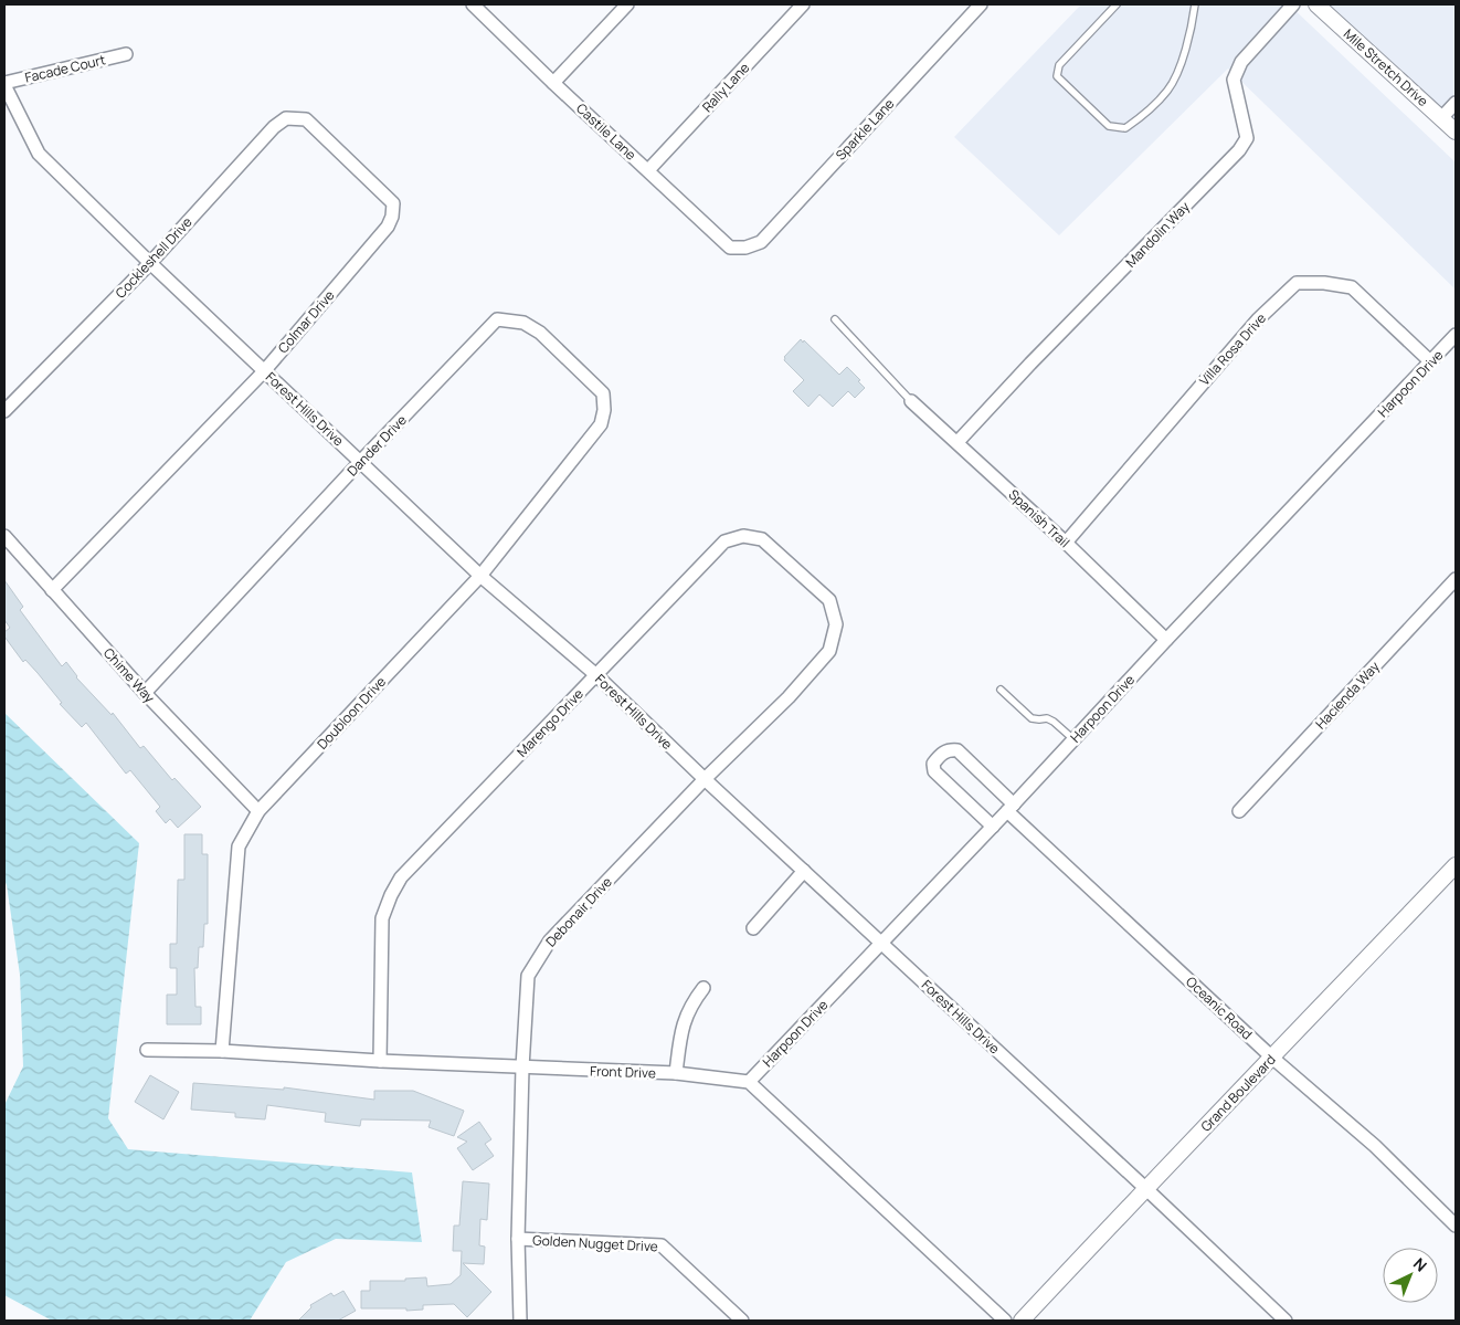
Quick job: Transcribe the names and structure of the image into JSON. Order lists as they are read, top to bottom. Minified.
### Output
{"streets":{"street":["Mile Stretch Drive","Facade Court","Rally Lane","Sparkle Lane","Castile Lane","Mandolin Way","Cockleshell Drive","Colmar Drive","Villa Rosa Drive","Harpoon Drive","Forest Hills Drive","Dander Drive","Spanish Trail","Chime Way","Hacienda Way","Doubloon Drive","Marengo Drive","Debonair Drive","Oceanic Road","Front Drive","Grand Boulevard","Golden Nugget Drive"]},"crossings":[["Facade Court","Forest Hills Drive"],["Rally Lane","Castile Lane"],["Sparkle Lane","Castile Lane"],["Mandolin Way","Spanish Trail"],["Cockleshell Drive","Colmar Drive"],["Cockleshell Drive","Forest Hills Drive"],["Colmar Drive","Forest Hills Drive"],["Colmar Drive","Chime Way"],["Villa Rosa Drive","Harpoon Drive"],["Villa Rosa Drive","Spanish Trail"],["Harpoon Drive","Forest Hills Drive"],["Harpoon Drive","Spanish Trail"],["Harpoon Drive","Oceanic Road"],["Harpoon Drive","Front Drive"],["Forest Hills Drive","Dander Drive"],["Forest Hills Drive","Doubloon Drive"],["Forest Hills Drive","Marengo Drive"],["Forest Hills Drive","Debonair Drive"],["Forest Hills Drive","Grand Boulevard"],["Dander Drive","Chime Way"],["Dander Drive","Doubloon Drive"],["Chime Way","Doubloon Drive"],["Doubloon Drive","Front Drive"],["Marengo Drive","Debonair Drive"],["Marengo Drive","Front Drive"],["Debonair Drive","Front Drive"],["Debonair Drive","Golden Nugget Drive"],["Oceanic Road","Grand Boulevard"]],"north":"top right"}
